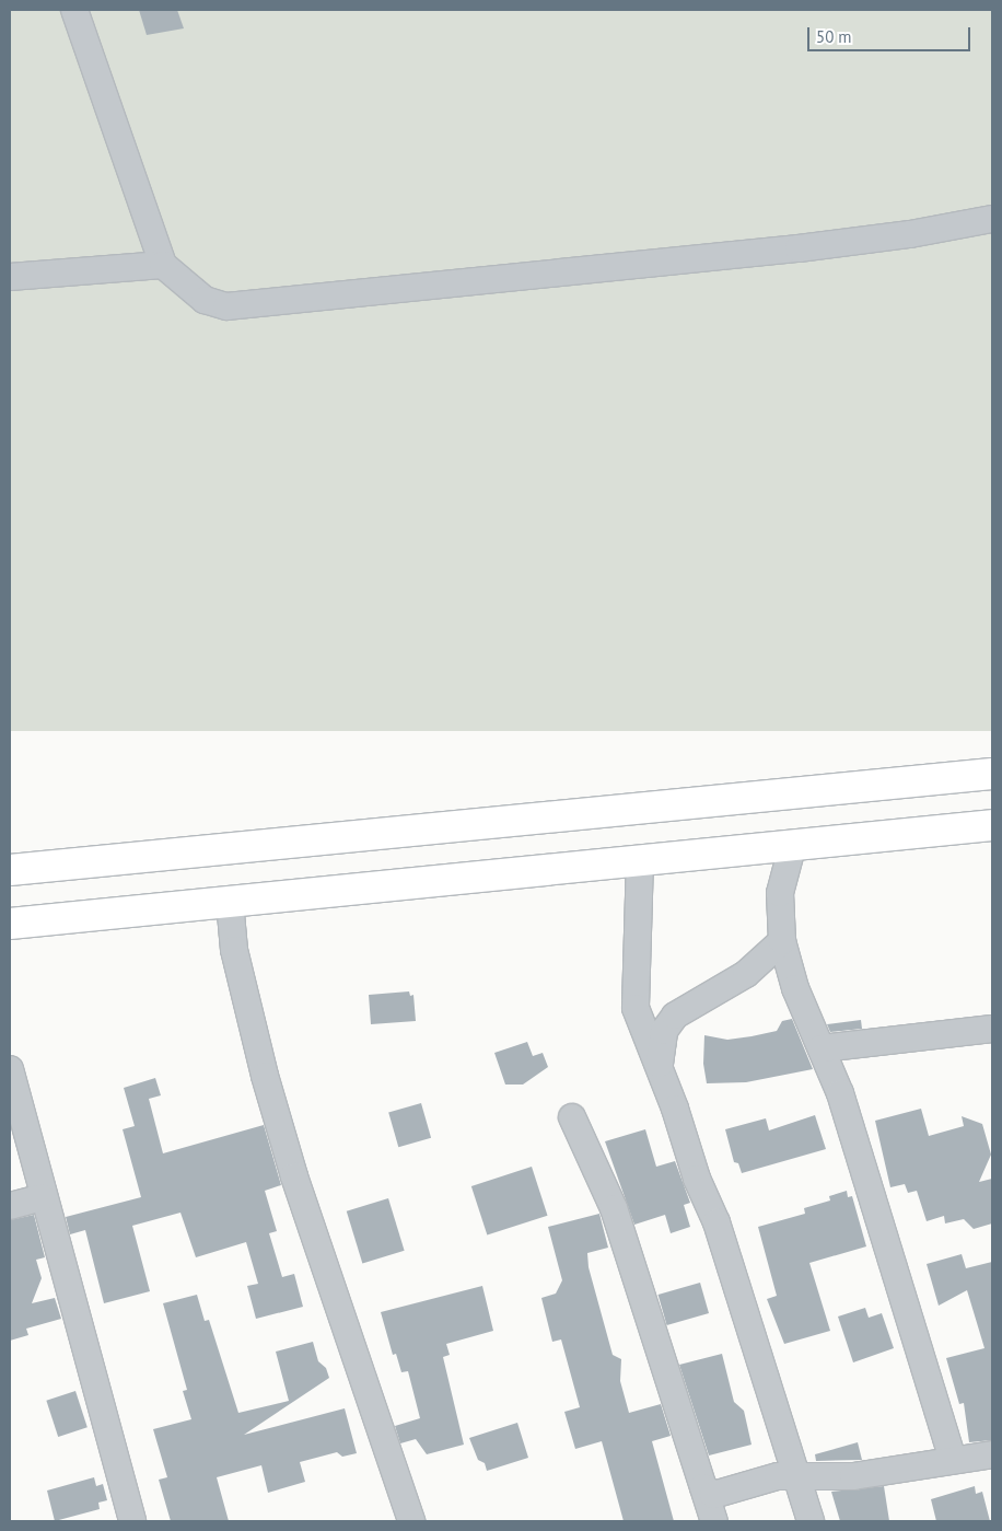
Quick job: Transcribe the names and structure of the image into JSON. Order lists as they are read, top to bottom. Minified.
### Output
{"scale_bar":"50 m"}
